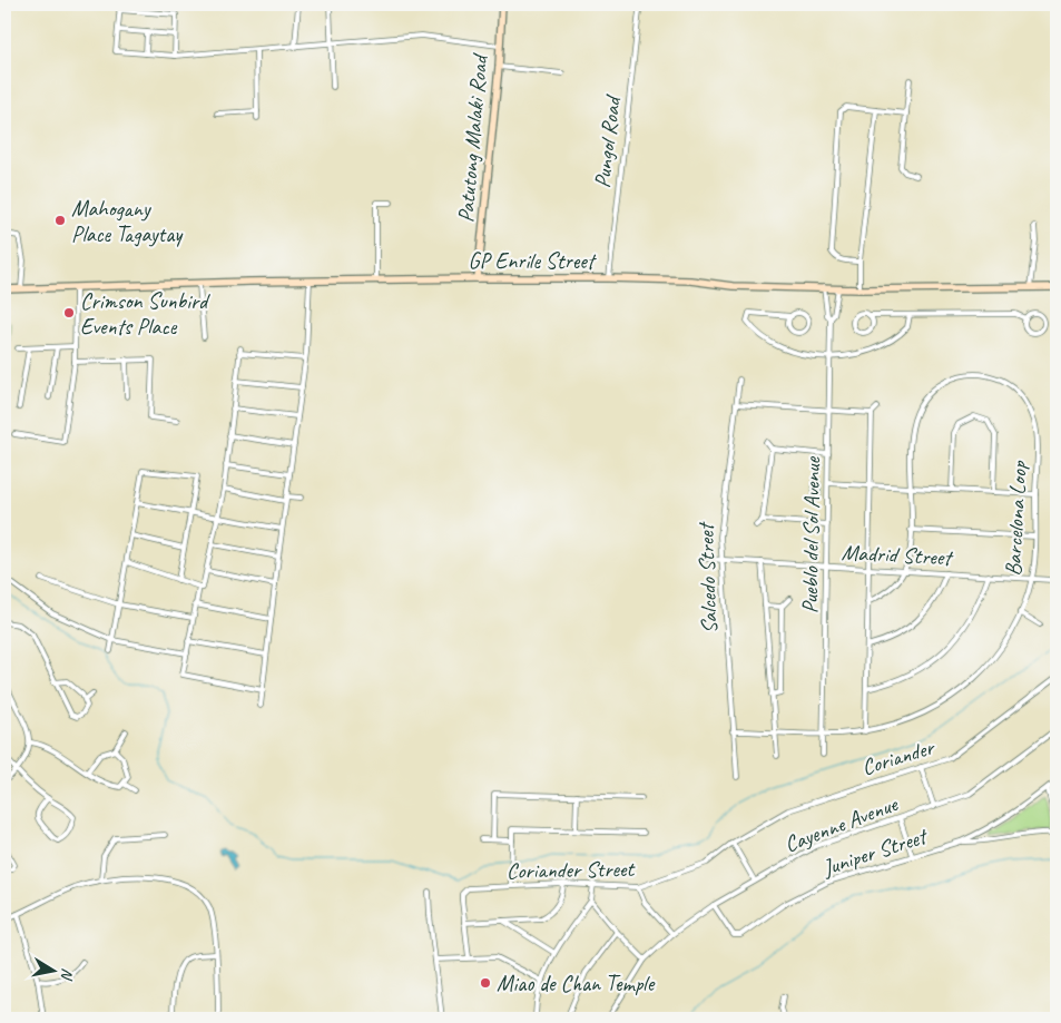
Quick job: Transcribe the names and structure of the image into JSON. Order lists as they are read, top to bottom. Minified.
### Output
{"streets":{"street":["Patutong Malaki Road","Pungol Road","GP Enrile Street","Barcelona Loop","Pueblo del Sol Avenue","Madrid Street","Salcedo Street","Coriander","Cayenne Avenue","Juniper Street","Coriander Street"]},"crossings":[["Patutong Malaki Road","GP Enrile Street"],["Pungol Road","GP Enrile Street"],["GP Enrile Street","Pueblo del Sol Avenue"],["Barcelona Loop","Pueblo del Sol Avenue"],["Barcelona Loop","Madrid Street"],["Barcelona Loop","Salcedo Street"],["Pueblo del Sol Avenue","Madrid Street"],["Madrid Street","Salcedo Street"],["Coriander","Coriander Street"],["Cayenne Avenue","Juniper Street"]],"places":["Mahogany Place Tagaytay","Crimson Sunbird Events Place","Miao de Chan Temple"],"north":"right"}
